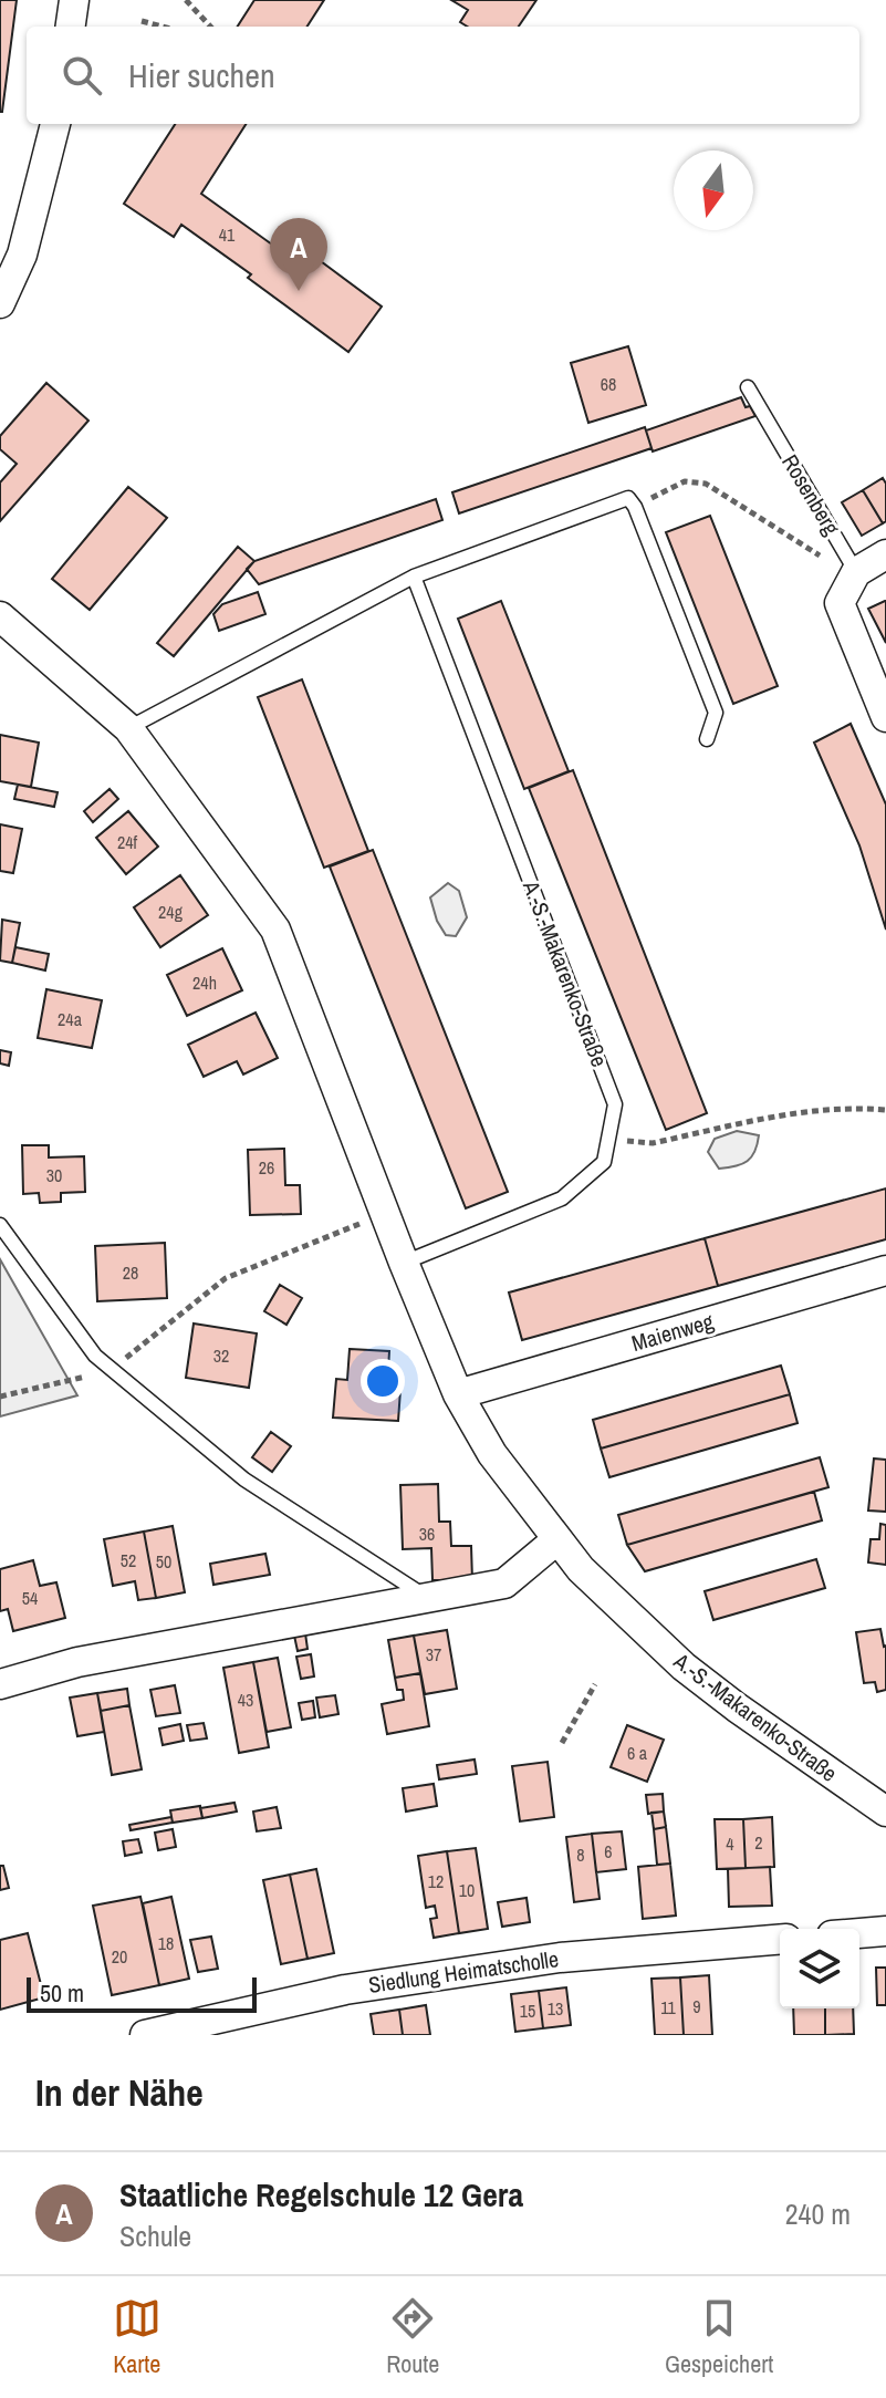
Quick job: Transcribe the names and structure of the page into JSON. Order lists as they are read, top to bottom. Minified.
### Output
{"streets":{"street":["A.-S.-Makarenko-Straße","Maienweg","Siedlung Heimatscholle"],"lane":["Rosenberg"]},"crossings":[["A.-S.-Makarenko-Straße","Maienweg"]],"house_numbers":["41","68","24f","24g","24h","24a","26","30","28","32","36","52","50","54","37","43","6 a","2","4","6","8","12","10","18","20","9","11","13","15"],"scale_bar":"50 m","north":"bottom","page":{"search":"Hier suchen","pins":"A","scale":"50 m","heading":"In der Nähe","list":[{"mark":"A","name":"Staatliche Regelschule 12 Gera","note":"Schule","value":"240 m"}],"nav":["Karte","Route","Gespeichert"]}}
